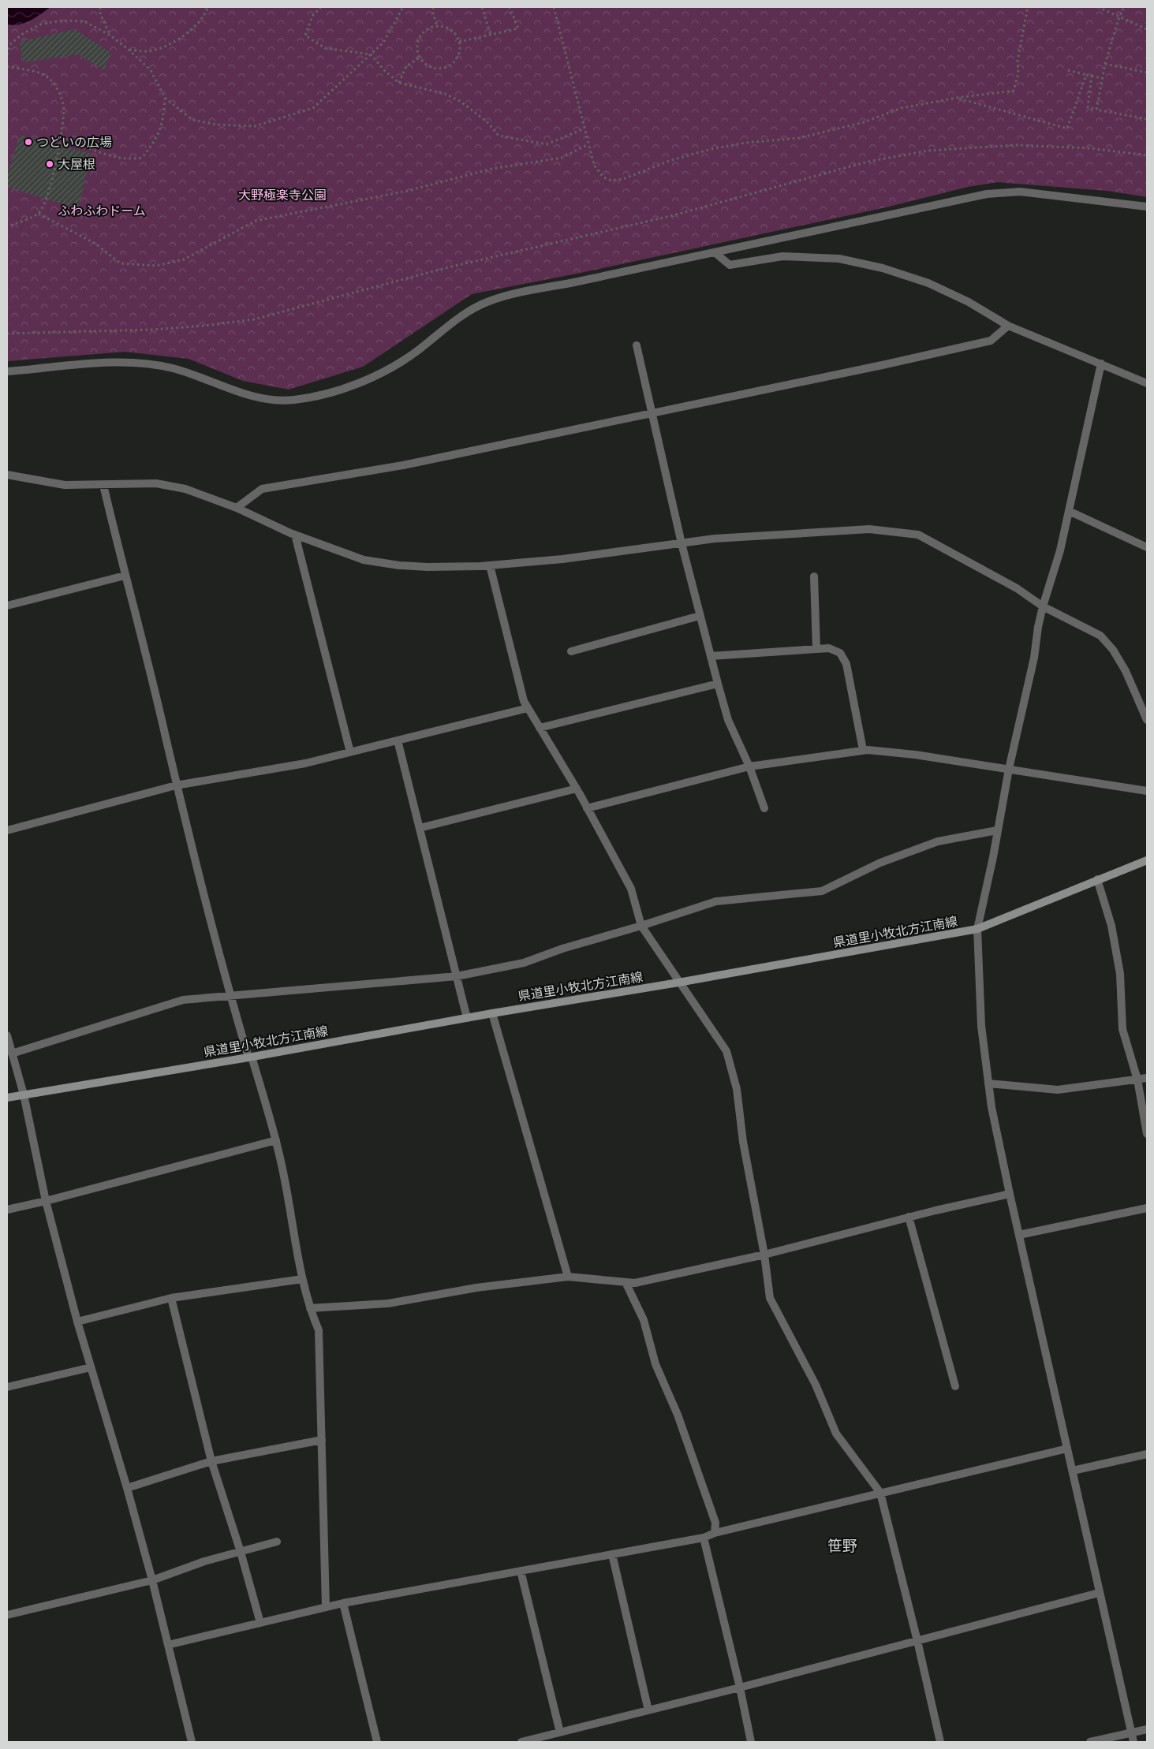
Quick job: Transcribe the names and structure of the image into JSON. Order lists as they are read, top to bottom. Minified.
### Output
{"streets":{"main road":["県道里小牧北方江南線"]},"districts":["笹野"],"parks":["大野極楽寺公園","ふわふわドーム"],"places":["つどいの広場","大屋根"]}
